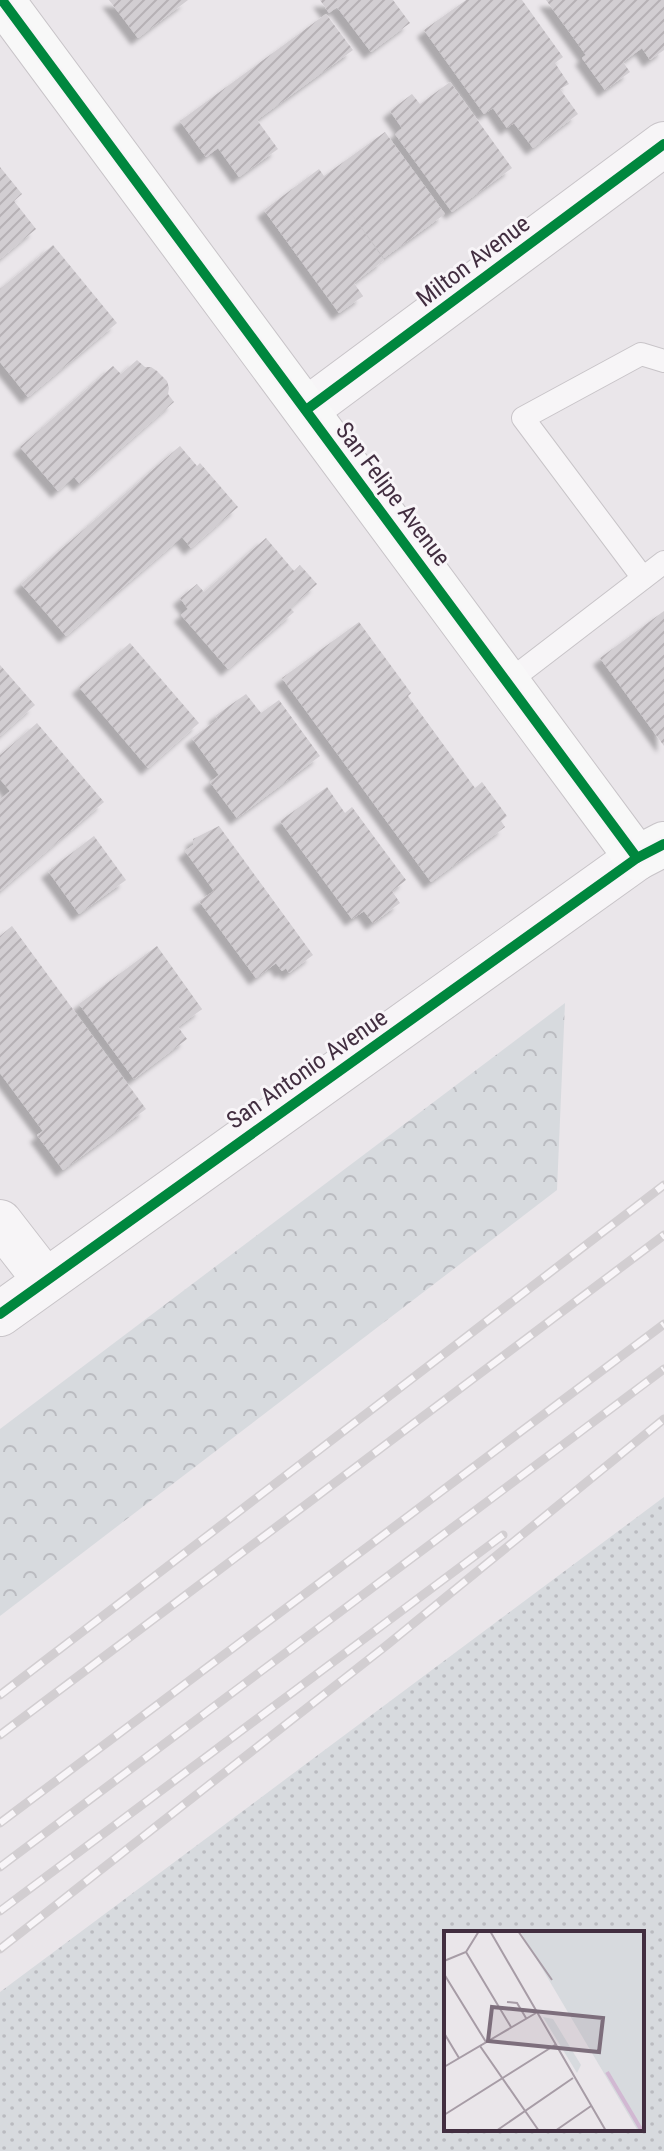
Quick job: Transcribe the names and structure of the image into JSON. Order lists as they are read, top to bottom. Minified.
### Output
{"streets":{"street":["Milton Avenue","San Felipe Avenue","San Antonio Avenue"]},"crossings":[["Milton Avenue","San Felipe Avenue"],["San Felipe Avenue","San Antonio Avenue"]]}
